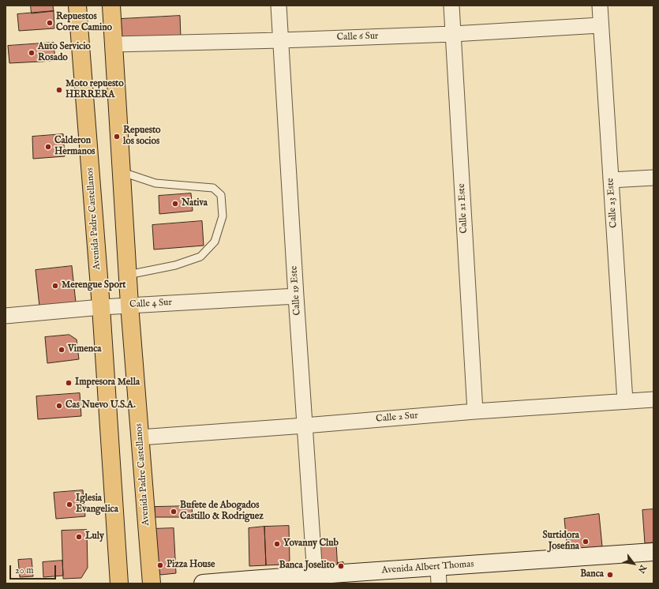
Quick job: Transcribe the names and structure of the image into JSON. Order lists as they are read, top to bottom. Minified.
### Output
{"streets":{"main road":["Avenida Padre Castellanos","Avenida Albert Thomas"],"street":["Calle 6 Sur","Calle 23 Este","Calle 21 Este","Calle 19 Este","Calle 4 Sur","Calle 2 Sur"]},"crossings":[["Calle 6 Sur","Calle 23 Este"],["Calle 6 Sur","Calle 21 Este"],["Calle 6 Sur","Avenida Padre Castellanos"],["Calle 6 Sur","Calle 19 Este"],["Calle 23 Este","Calle 2 Sur"],["Calle 21 Este","Calle 2 Sur"],["Avenida Padre Castellanos","Calle 4 Sur"],["Avenida Padre Castellanos","Calle 2 Sur"],["Calle 19 Este","Calle 4 Sur"],["Calle 19 Este","Calle 2 Sur"],["Calle 19 Este","Avenida Albert Thomas"]],"places":["Repuestos Corre Camino","Auto Servicio Rosado","Moto repuesto HERRERA","Repuesto los socios","Calderon Hermanos","Nativa","Merengue Sport","Vimenca","Impresora Mella","Cas Nuevo U.S.A.","Iglesia Evangelica","Bufete de Abogados Castillo & Rodriguez","Luly","Surtidora Josefina","Yovanny Club","Pizza House","Banca Joselito","Banca"],"scale_bar":"20 m","north":"bottom right"}
